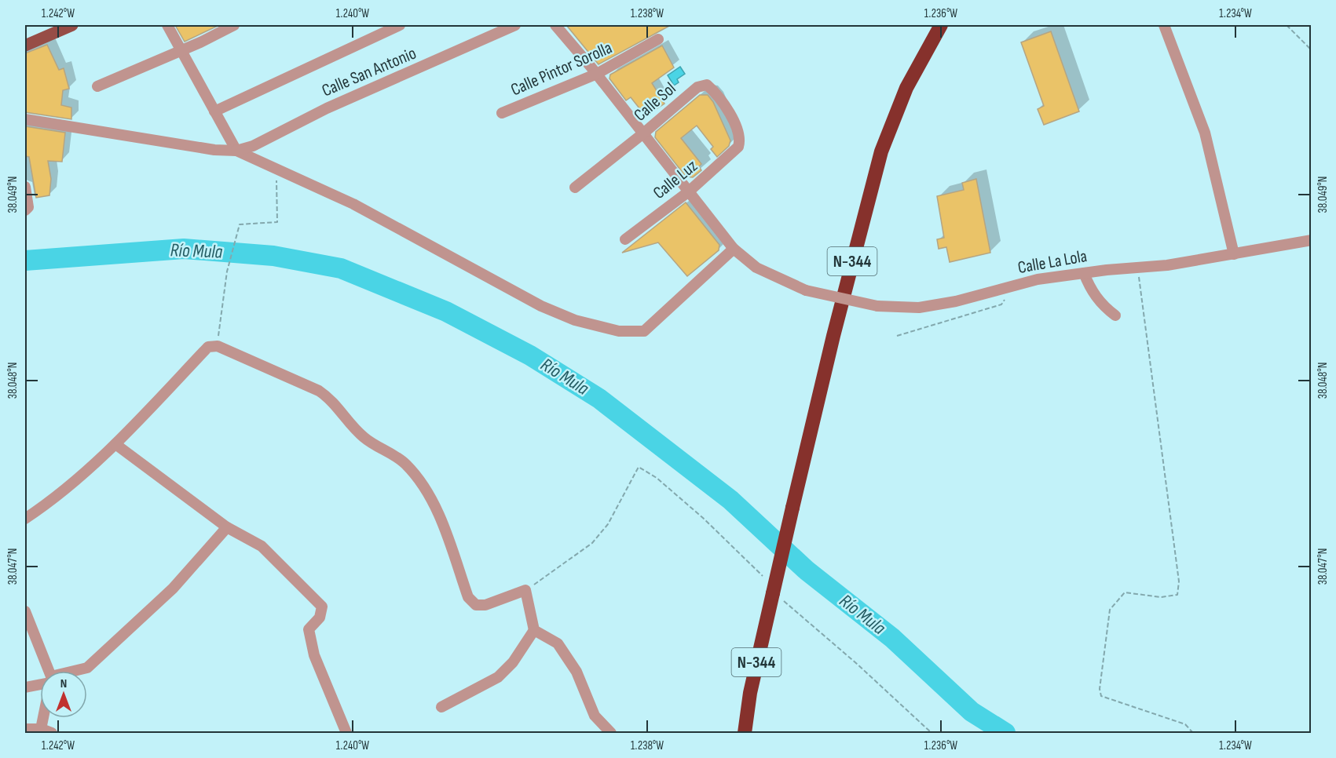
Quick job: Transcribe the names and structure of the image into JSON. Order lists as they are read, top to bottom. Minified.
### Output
{"streets":{"highway":["N-344"],"street":["Calle Pintor Sorolla","Calle San Antonio","Calle Sol","Calle Luz","Calle La Lola"]},"crossings":[["Calle Pintor Sorolla","Calle La Lola"],["Calle Sol","Calle Luz"],["Calle Sol","Calle La Lola"],["Calle Luz","Calle La Lola"]],"water":["Río Mula"],"north":"top","coordinates":["1.242°W","1.240°W","1.238°W","1.236°W","1.234°W","38.049°N","38.048°N","38.047°N"]}
